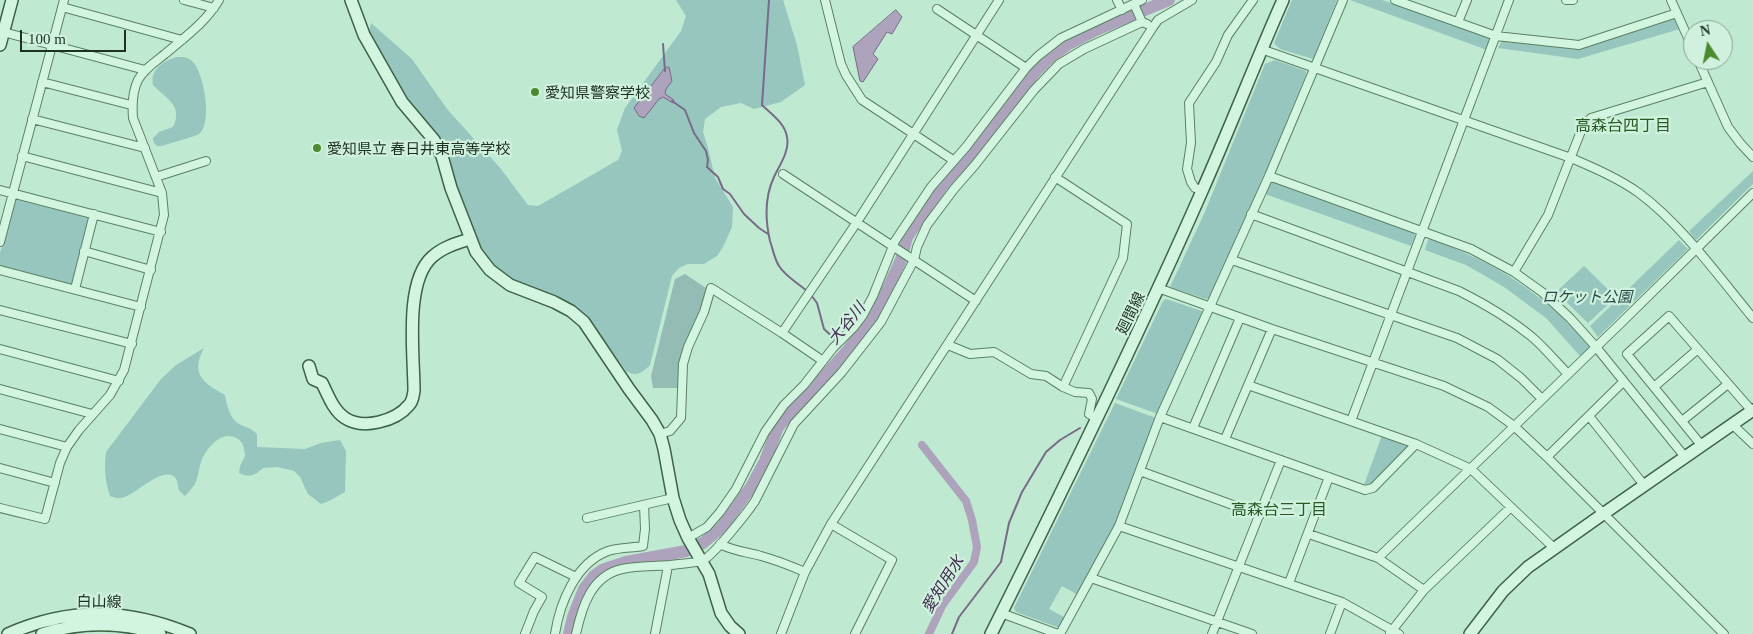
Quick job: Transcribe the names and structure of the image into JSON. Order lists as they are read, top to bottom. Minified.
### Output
{"streets":{"street":["廻間線","白山線"]},"districts":["高森台四丁目","高森台三丁目"],"water":["大谷川","愛知用水"],"parks":["ロケット公園"],"places":["愛知県警察学校","愛知県立 春日井東高等学校"],"scale_bar":"100 m","north":"top"}
